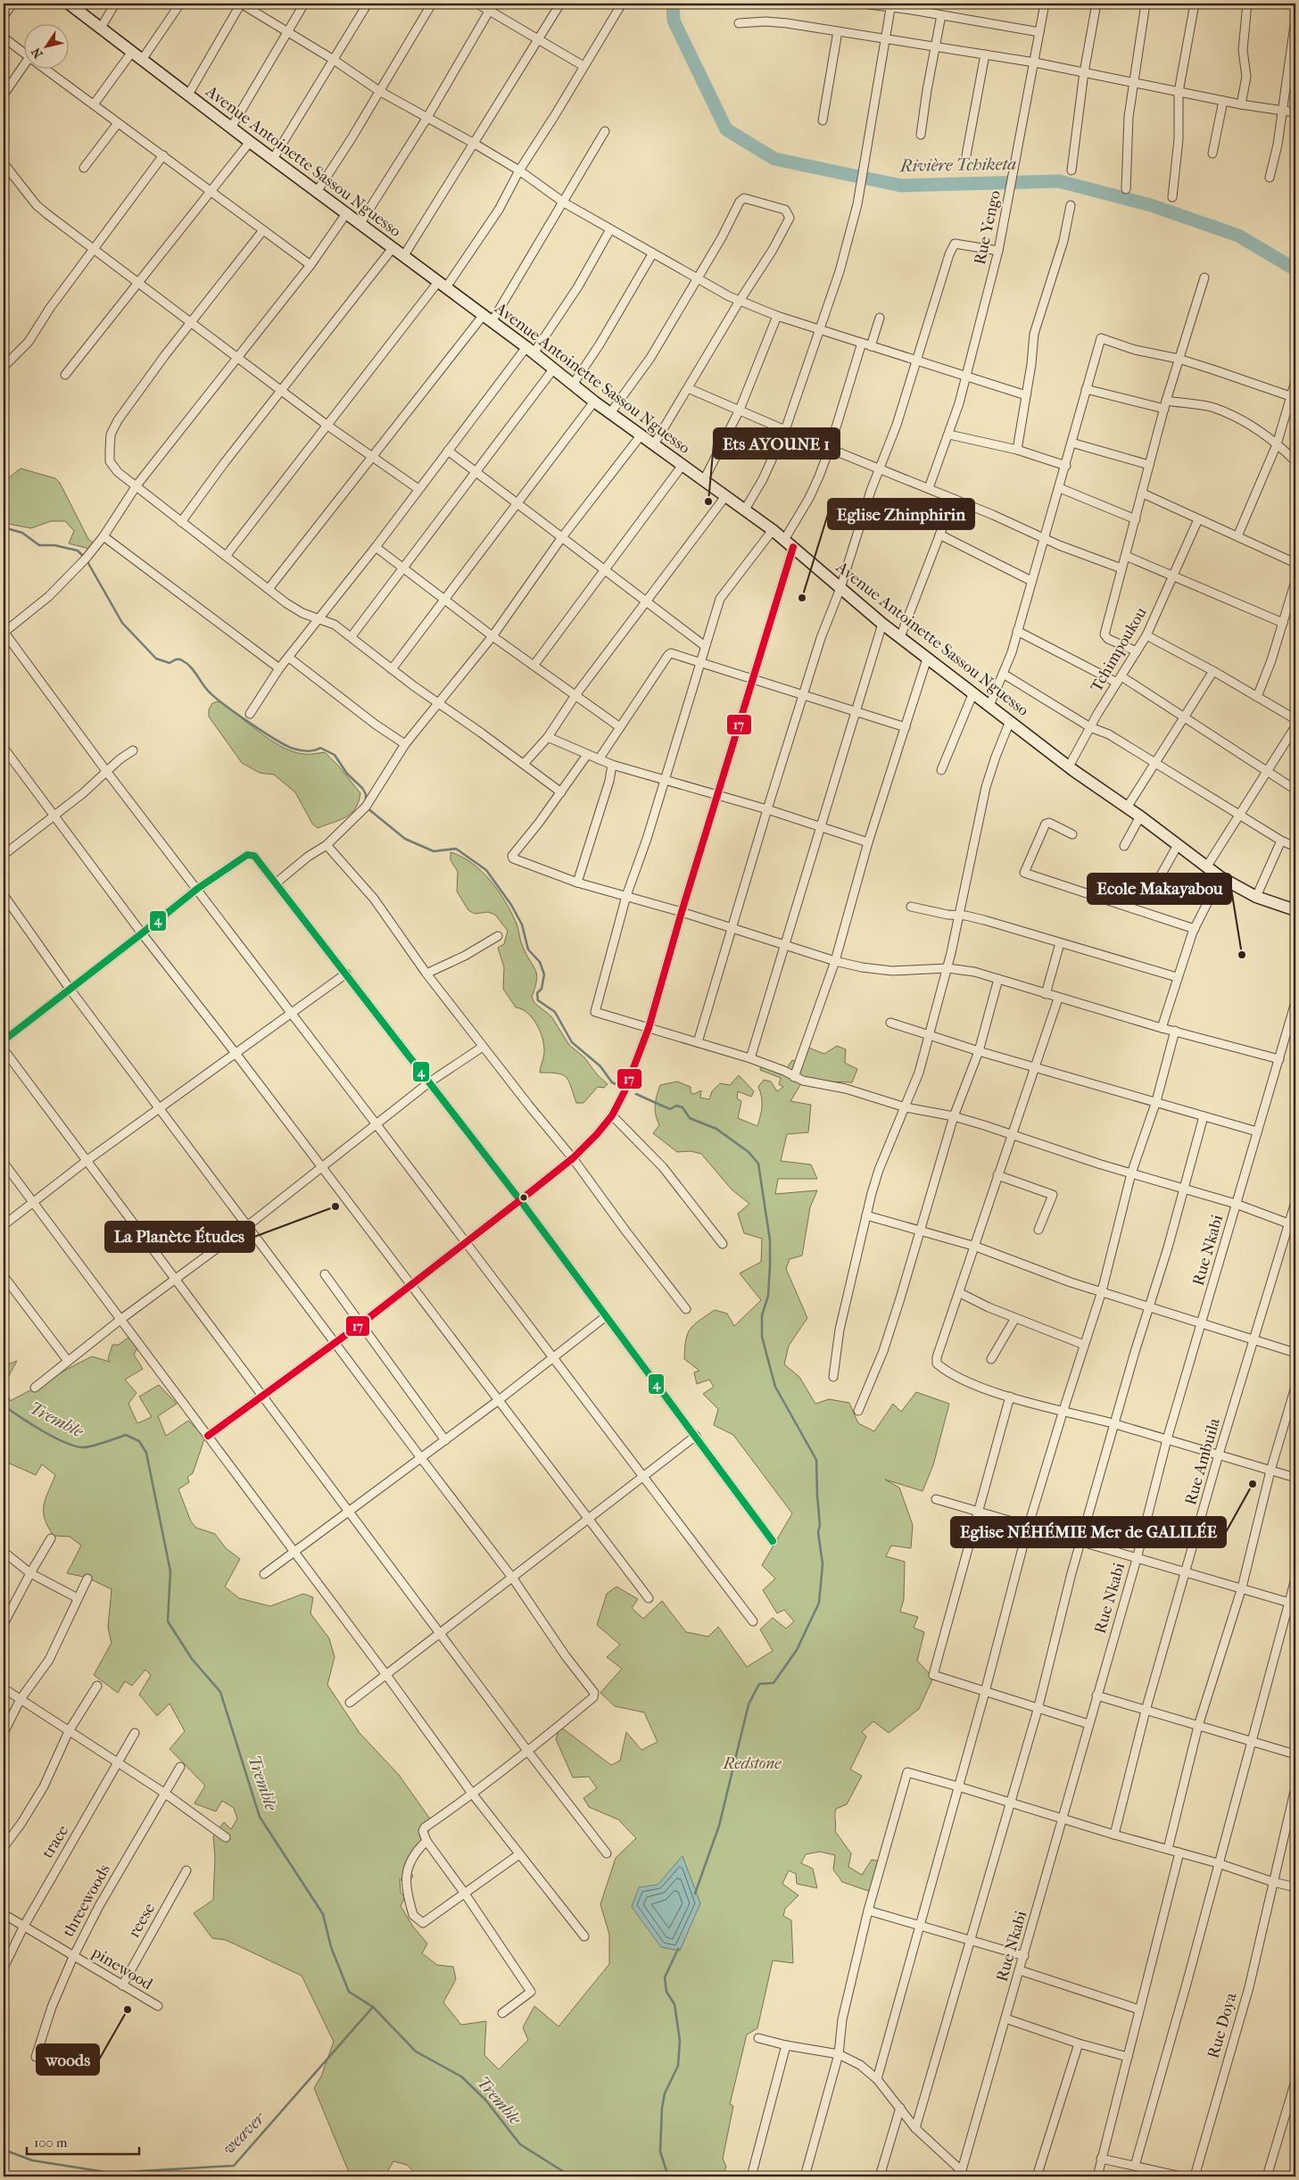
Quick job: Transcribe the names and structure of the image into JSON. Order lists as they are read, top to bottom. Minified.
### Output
{"streets":{"street":["Avenue Antoinette Sassou Nguesso","Rue Yengo","Tchimpoukou","Rue Nkabi","Rue Ambuila","trace","threewoods","reese","pinewood","Rue Doya"]},"crossings":[["Avenue Antoinette Sassou Nguesso","Tchimpoukou"],["trace","pinewood"],["threewoods","pinewood"],["reese","pinewood"]],"water":["Rivière Tchiketa","Tremble","weaver"],"parks":["Redstone"],"places":["Ets AYOUNE 1","Eglise Zhinphirin","Ecole Makayabou","La Planète Études","Eglise NÉHÉMIE Mer de GALILÉE","woods"],"lines":["transit line 17","transit line 4"],"scale_bar":"100 m","north":"bottom left"}
